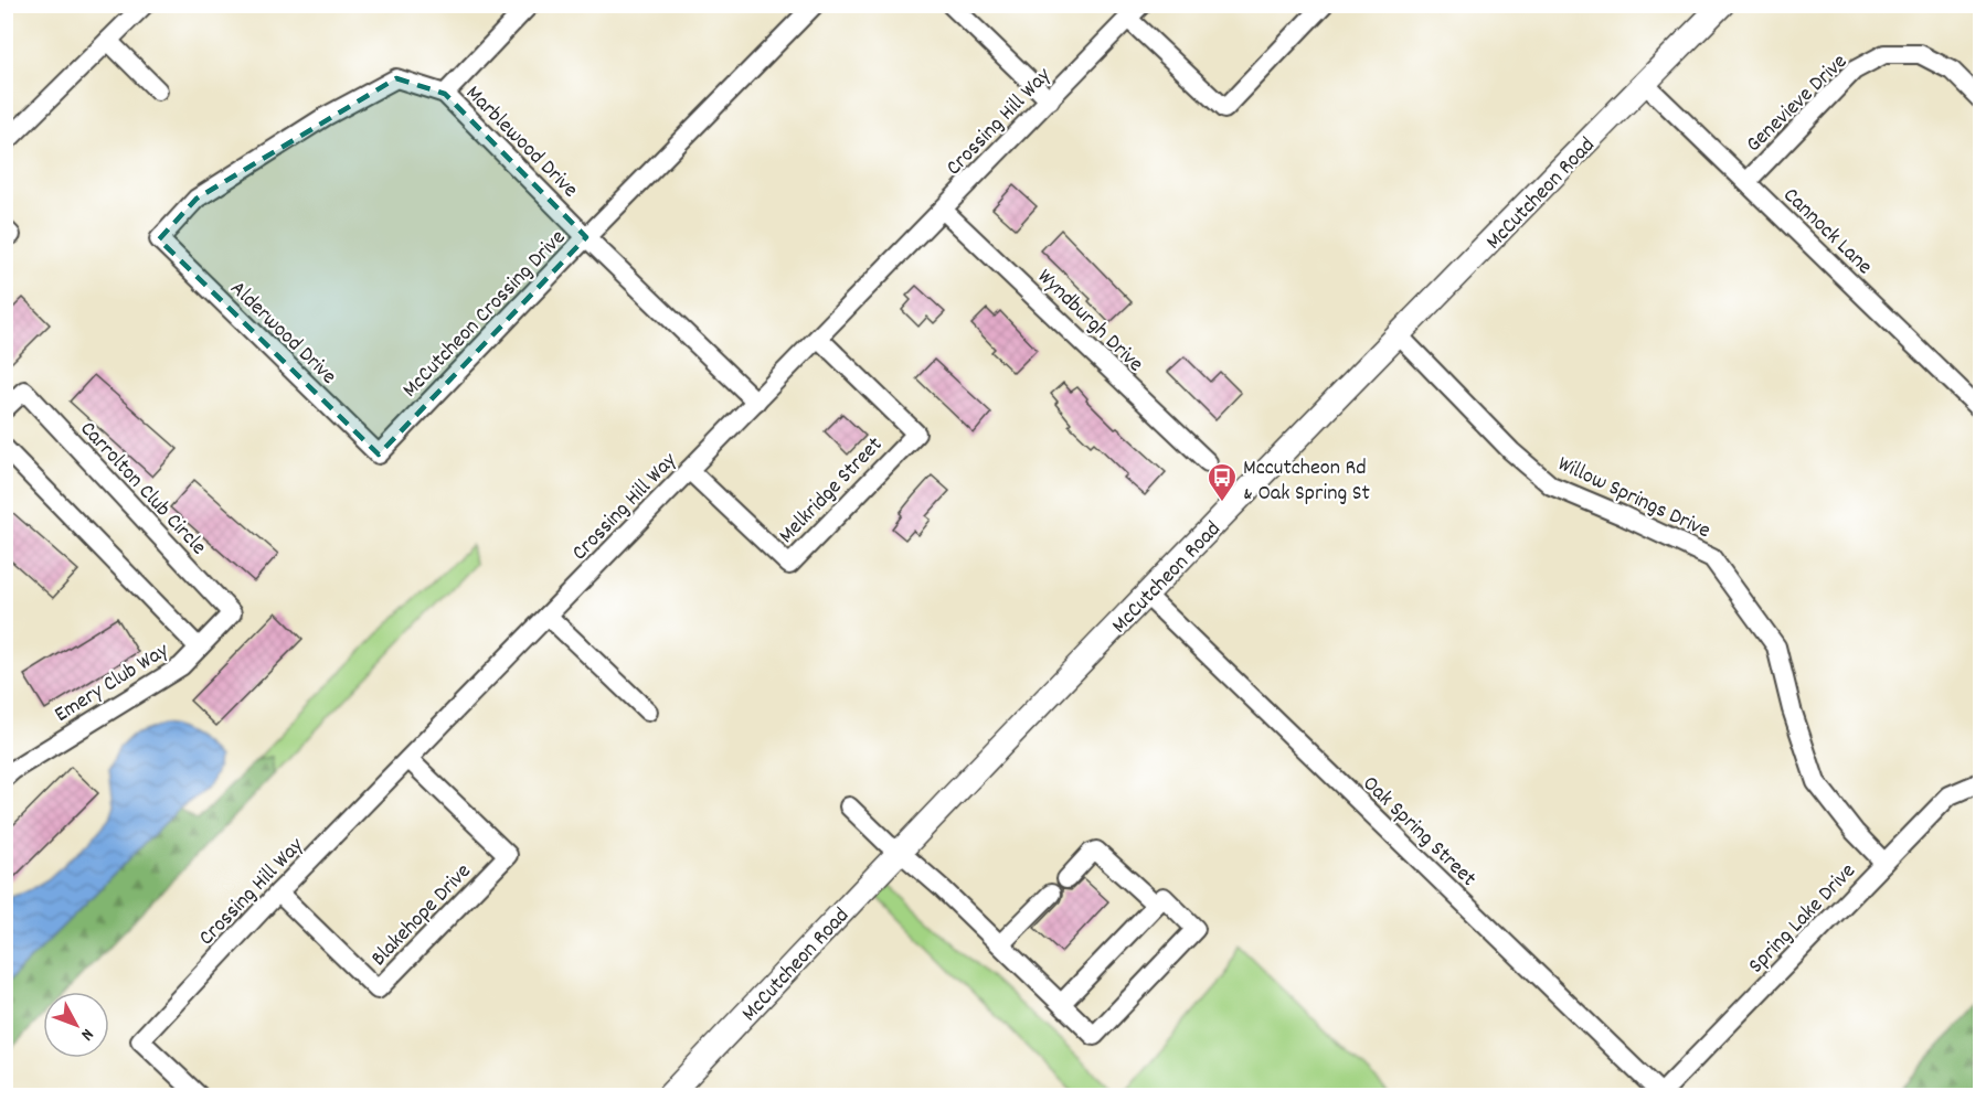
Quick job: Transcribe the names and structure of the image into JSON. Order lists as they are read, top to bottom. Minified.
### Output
{"streets":{"main road":["McCutcheon Road"],"street":["Genevieve Drive","Crossing Hill Way","Marblewood Drive","Cannock Lane","McCutcheon Crossing Drive","Wyndburgh Drive","Alderwood Drive","Carrolton Club Circle","Melkridge Street","Willow Springs Drive","Emery Club Way","Oak Spring Street","Blakehope Drive","Spring Lake Drive"]},"crossings":[["Genevieve Drive","Cannock Lane"],["Crossing Hill Way","Marblewood Drive"],["Crossing Hill Way","Wyndburgh Drive"],["Crossing Hill Way","Melkridge Street"],["Crossing Hill Way","Blakehope Drive"],["Marblewood Drive","McCutcheon Crossing Drive"],["Marblewood Drive","Alderwood Drive"],["McCutcheon Road","Cannock Lane"],["McCutcheon Road","Willow Springs Drive"],["McCutcheon Road","Oak Spring Street"],["McCutcheon Crossing Drive","Alderwood Drive"],["Carrolton Club Circle","Emery Club Way"],["Willow Springs Drive","Spring Lake Drive"],["Oak Spring Street","Spring Lake Drive"]],"places":{"bus stop":["Mccutcheon Rd & Oak Spring St"]},"north":"bottom right"}
